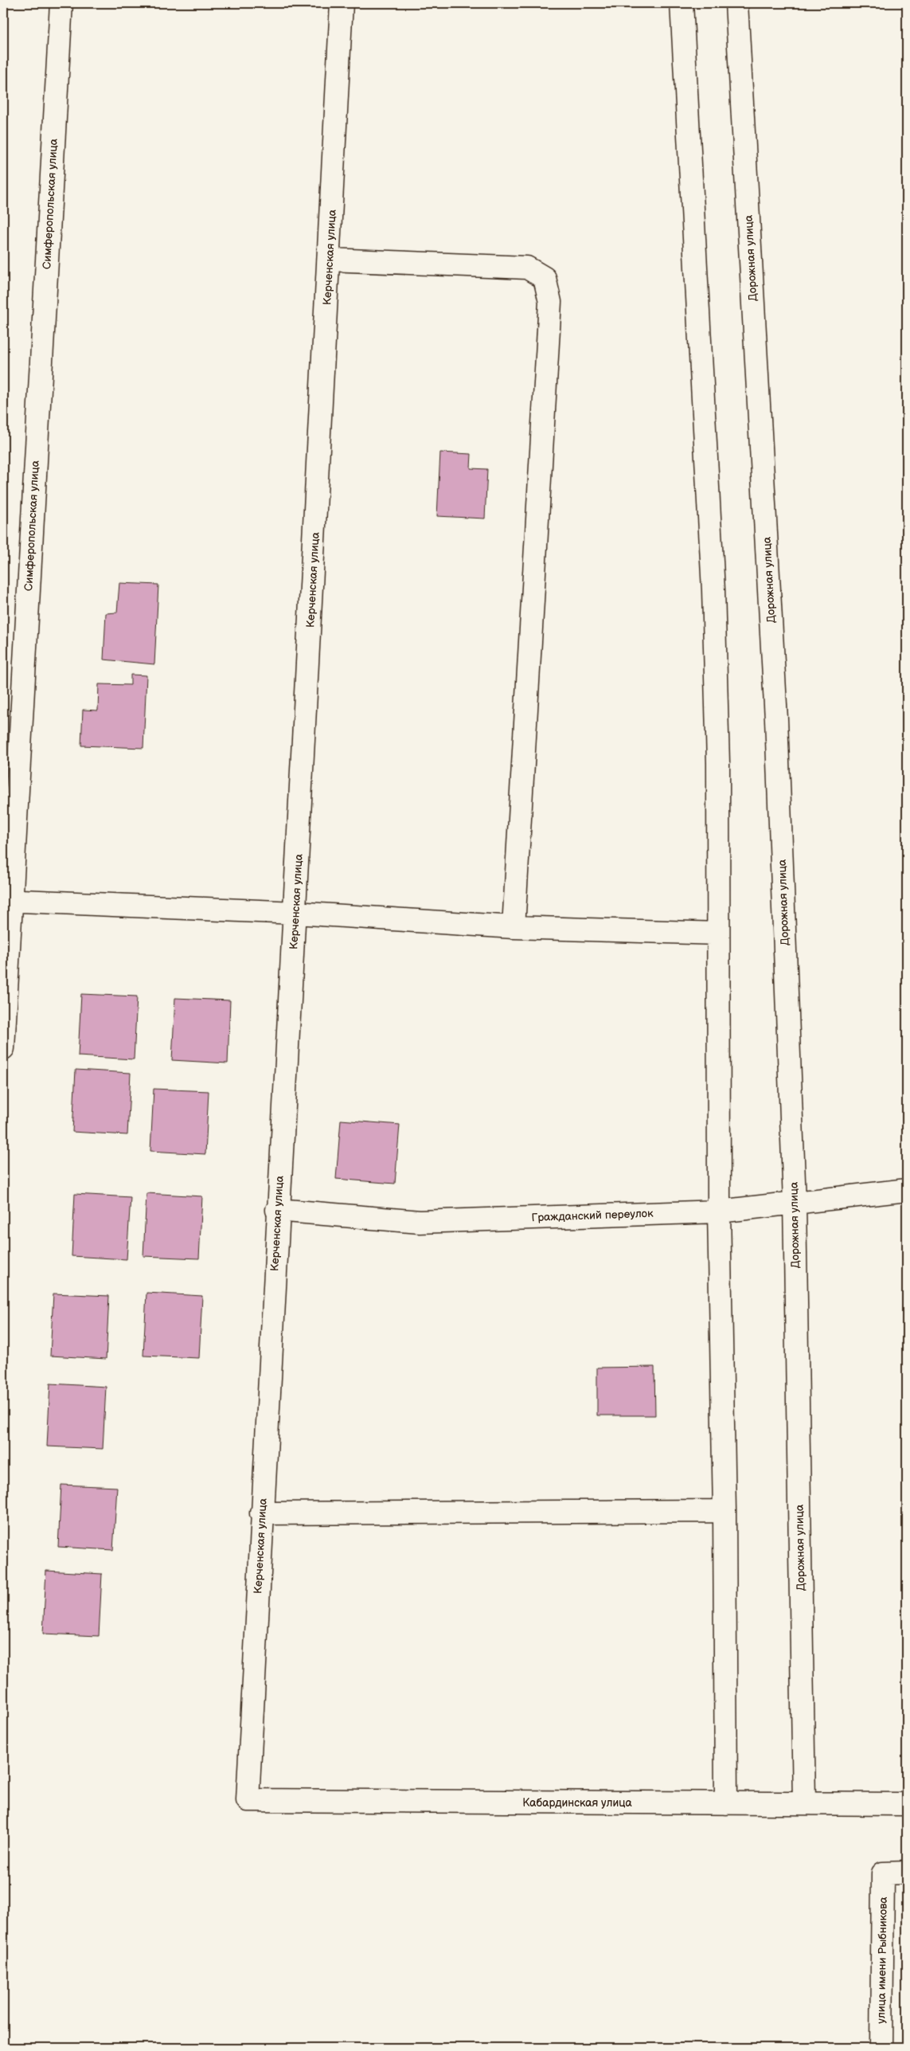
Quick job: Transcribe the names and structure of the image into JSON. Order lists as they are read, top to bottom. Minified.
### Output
{"streets":{"street":["Симферопольская улица","Керченская улица","Дорожная улица","Гражданский переулок","Кабардинская улица","улица имени Рыбникова"]},"crossings":[["Керченская улица","Гражданский переулок"],["Керченская улица","Кабардинская улица"],["Дорожная улица","Гражданский переулок"],["Дорожная улица","Кабардинская улица"]]}
